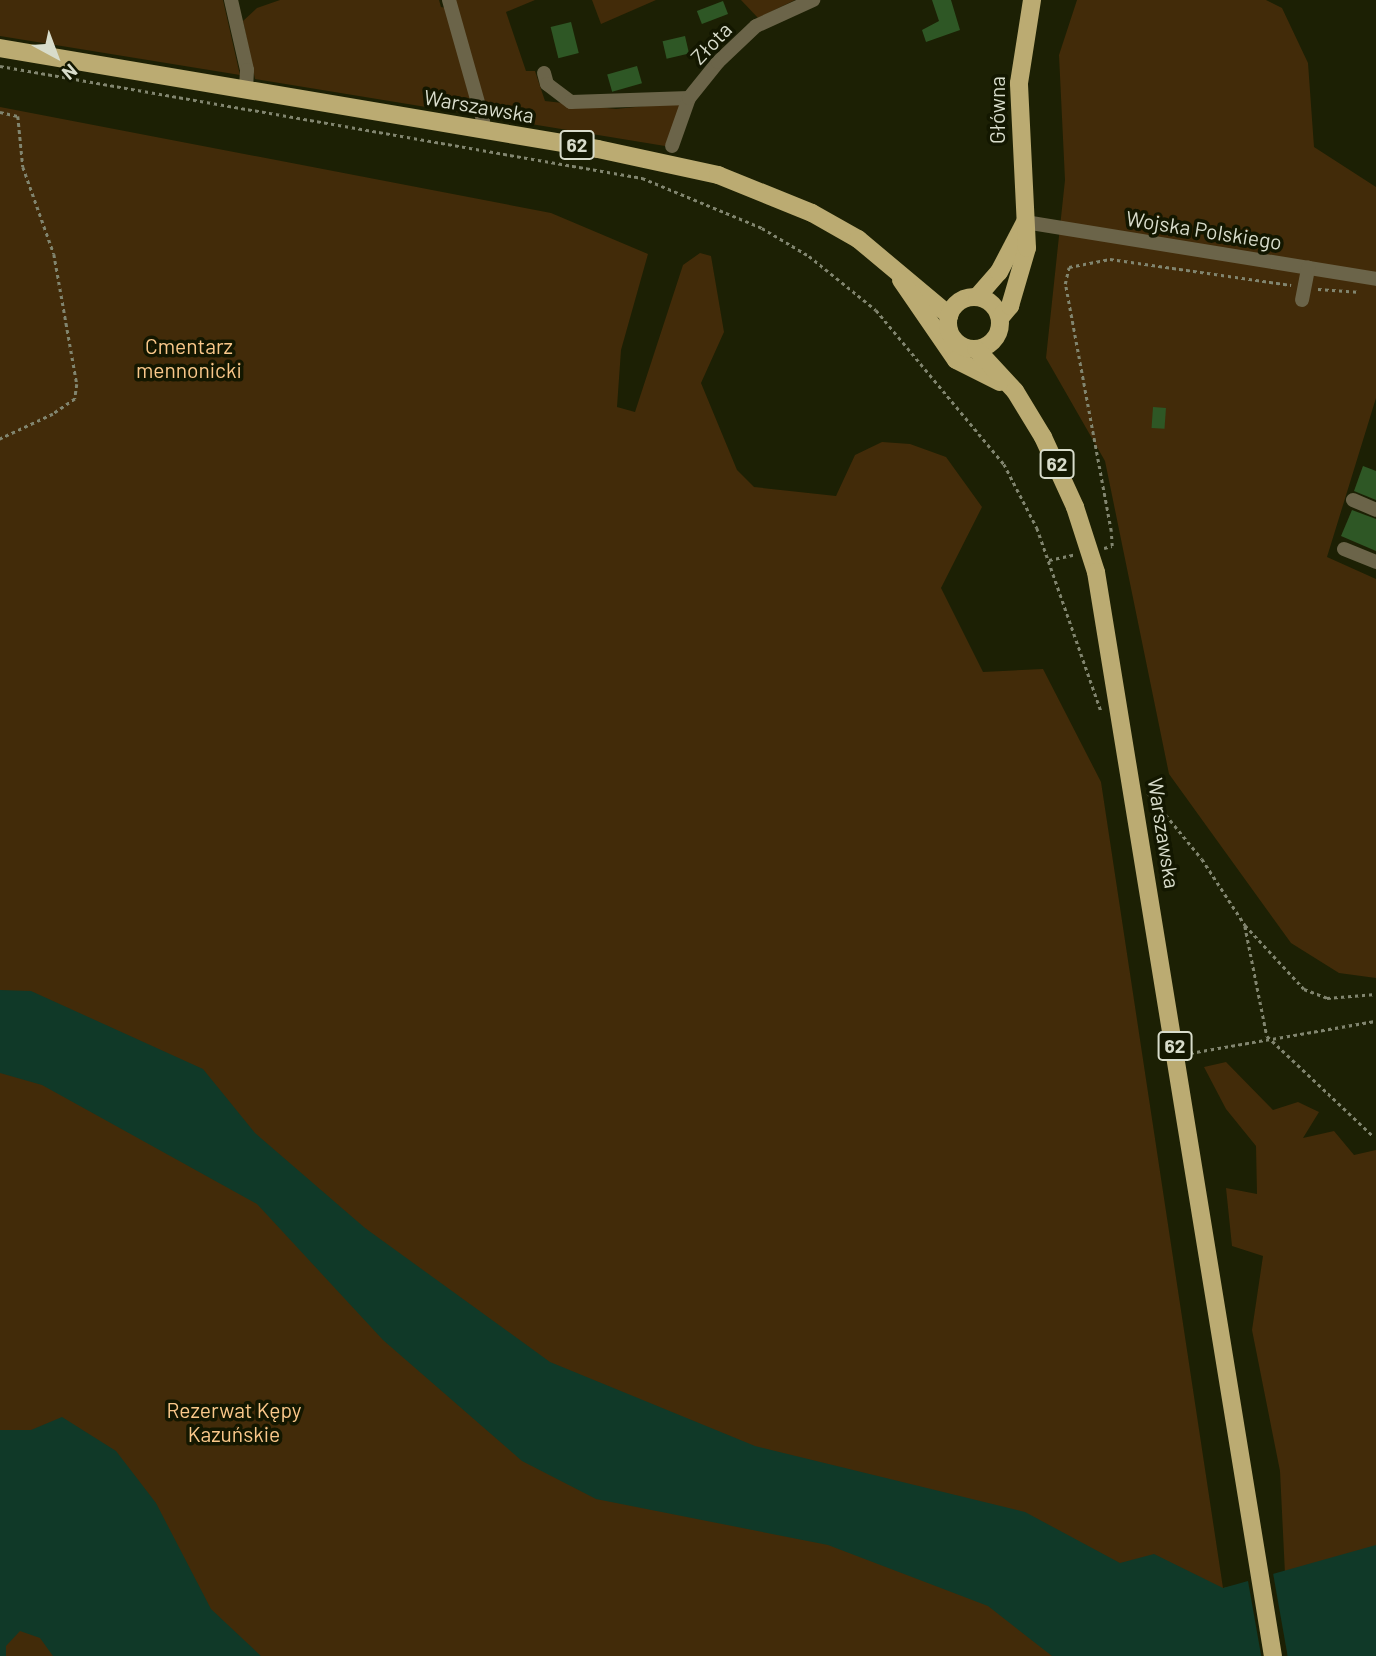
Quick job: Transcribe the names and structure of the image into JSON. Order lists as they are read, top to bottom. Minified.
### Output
{"streets":{"main road":["Warszawska","Główna","62"],"street":["Złota","Wojska Polskiego"]},"crossings":[["Warszawska","Główna"],["Warszawska","62"],["Główna","62"],["Główna","Wojska Polskiego"]],"parks":["Cmentarz mennonicki","Rezerwat Kępy Kazuńskie"],"north":"bottom right"}
